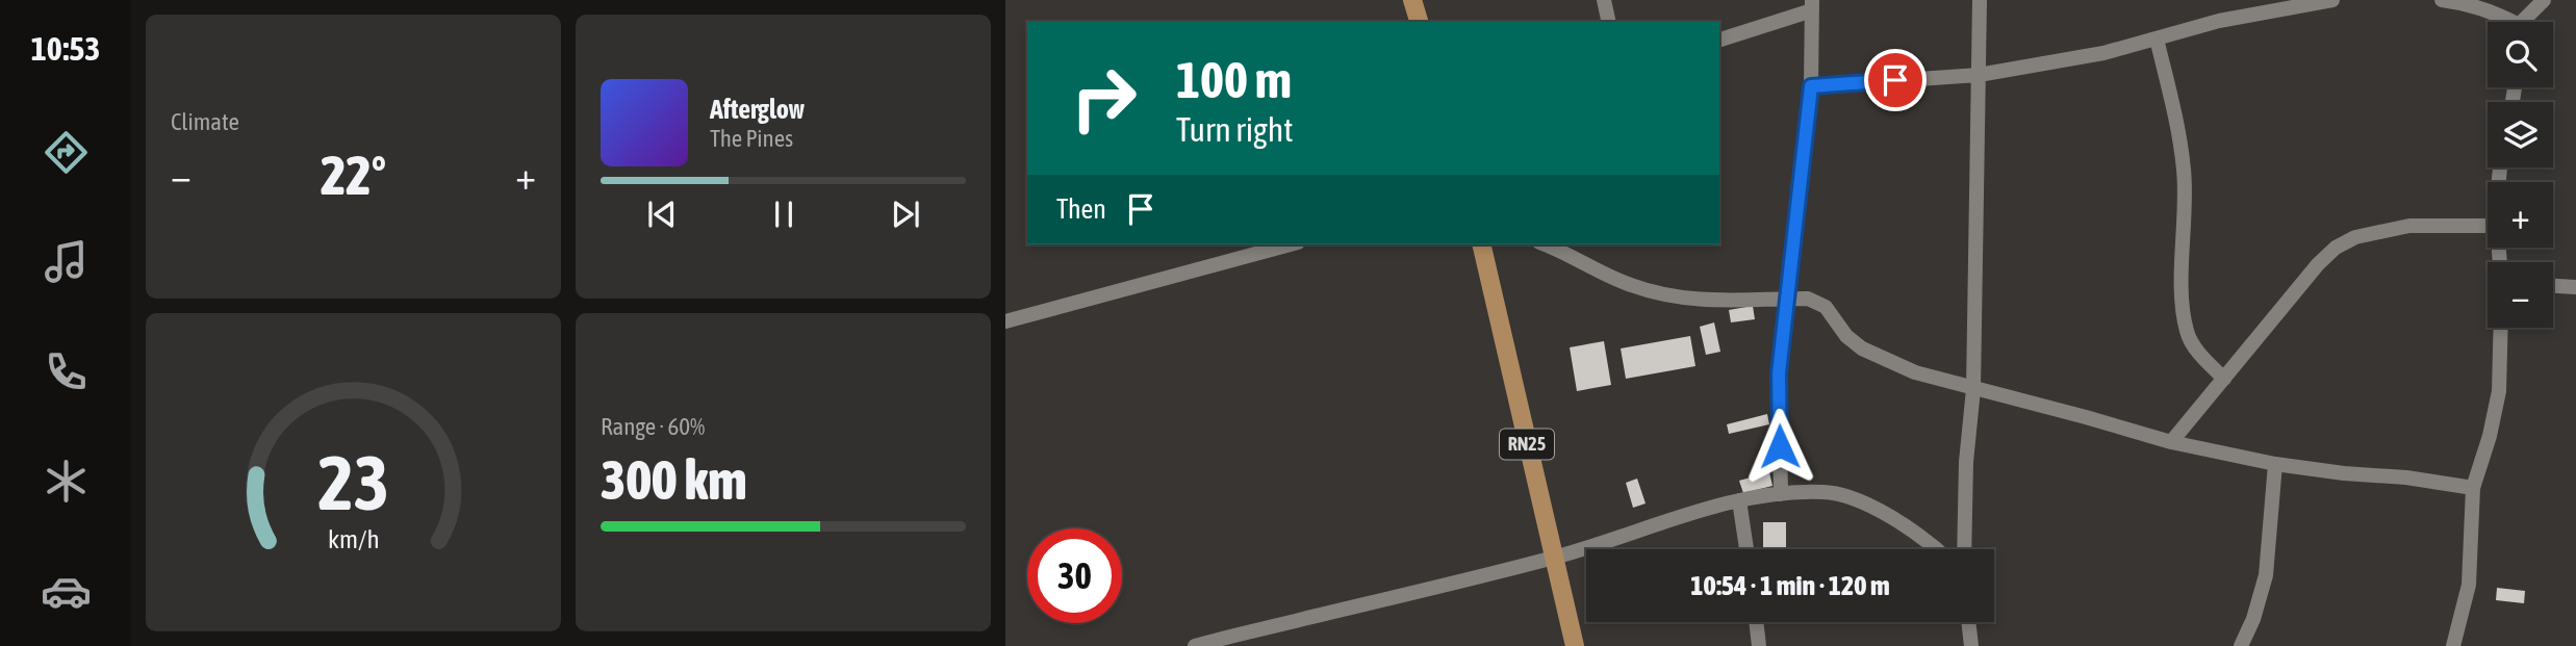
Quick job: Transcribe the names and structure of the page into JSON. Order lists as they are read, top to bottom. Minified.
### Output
{"streets":{"main road":["RN25"]},"page":{"tabs":"10:53","tile":["Climate",["Range · 60%","300 km"]],"map_buttons":["+","−"],"turn":["100 m","Turn right"],"song":["Afterglow","The Pines"],"heat":["−","22°","+"],"then":"Then","limit":"30","trip":"10:54 · 1 min · 120 m","gauge":["23","km/h"]}}
